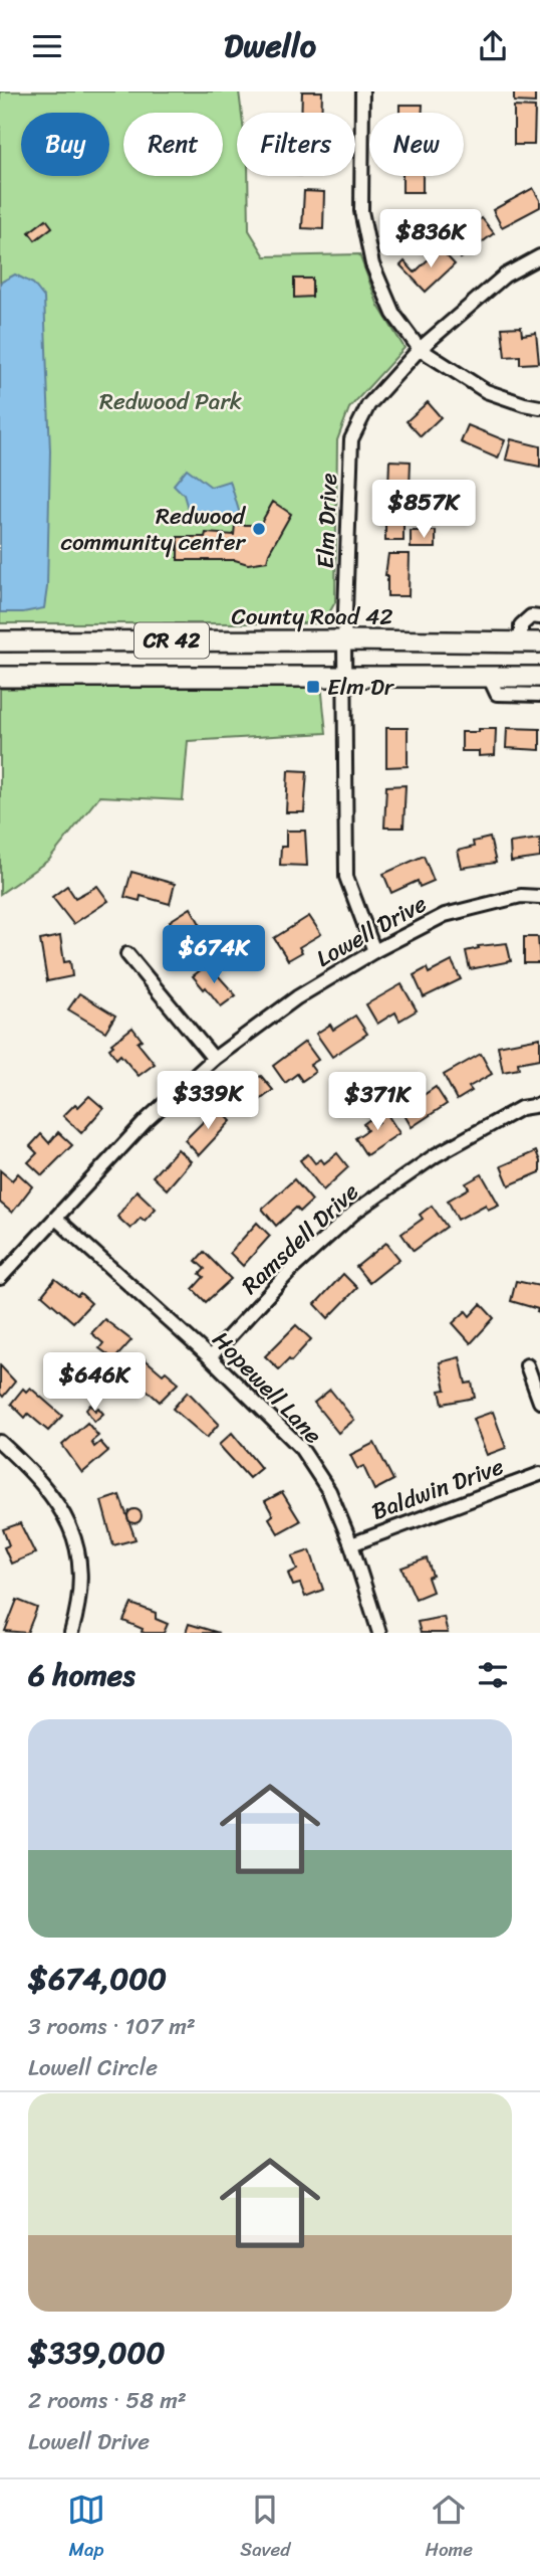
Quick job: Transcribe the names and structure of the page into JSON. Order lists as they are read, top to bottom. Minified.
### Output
{"streets":{"highway":["County Road 42","CR 42"],"street":["Elm Drive","Lowell Drive","Ramsdell Drive","Hopewell Lane","Baldwin Drive"]},"crossings":[["Elm Drive","County Road 42"],["Elm Drive","CR 42"],["Elm Drive","Lowell Drive"],["Lowell Drive","Hopewell Lane"],["Ramsdell Drive","Hopewell Lane"],["Hopewell Lane","Baldwin Drive"]],"parks":["Redwood Park"],"places":{"other":["Redwood community center"],"transit":["Elm Dr"]},"page":{"header":"Dwello","chip":["Buy","Rent","Filters","New"],"price":["$836K","$857K","$674K","$339K","$371K","$646K"],"heading":"6 homes","list":[{"name":"$674,000","note":"3 rooms · 107 m² · Lowell Circle"},{"name":"$339,000","note":"2 rooms · 58 m² · Lowell Drive"}],"tabs":["Map","Saved","Home"]}}
